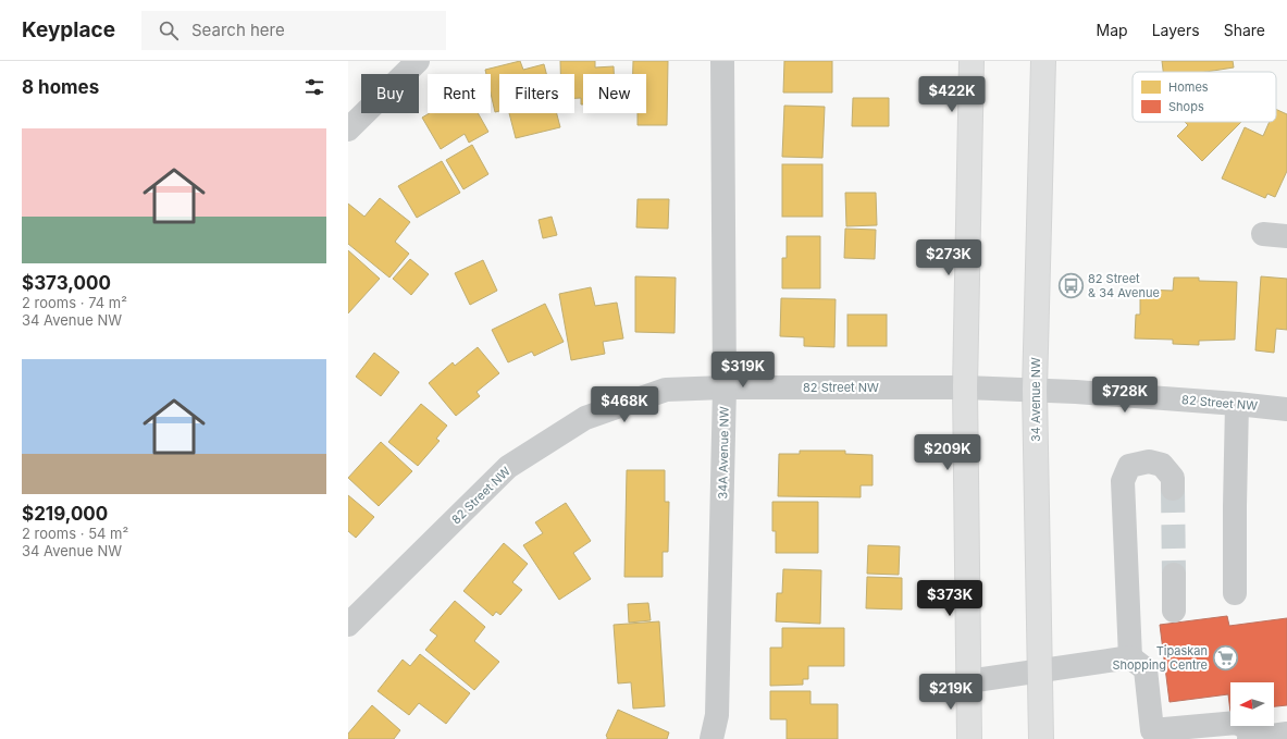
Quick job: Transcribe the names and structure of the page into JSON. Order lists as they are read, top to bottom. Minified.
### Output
{"streets":{"main road":["34 Avenue NW"],"street":["82 Street NW","34A Avenue NW"]},"crossings":[["82 Street NW","34 Avenue NW"],["82 Street NW","34A Avenue NW"]],"places":{"bus stop":["82 Street & 34 Avenue"],"supermarket":["Tipaskan Shopping Centre"]},"legend":["Homes","Shops"],"north":"left","page":{"header":"Keyplace","search":"Search here","nav":["Map","Layers","Share"],"heading":"8 homes","chip":["Buy","Rent","Filters","New"],"price":["$422K","$273K","$319K","$728K","$468K","$209K","$373K","$219K"],"list":[{"name":"$373,000","note":"2 rooms · 74 m² · 34 Avenue NW"},{"name":"$219,000","note":"2 rooms · 54 m² · 34 Avenue NW"}]}}
